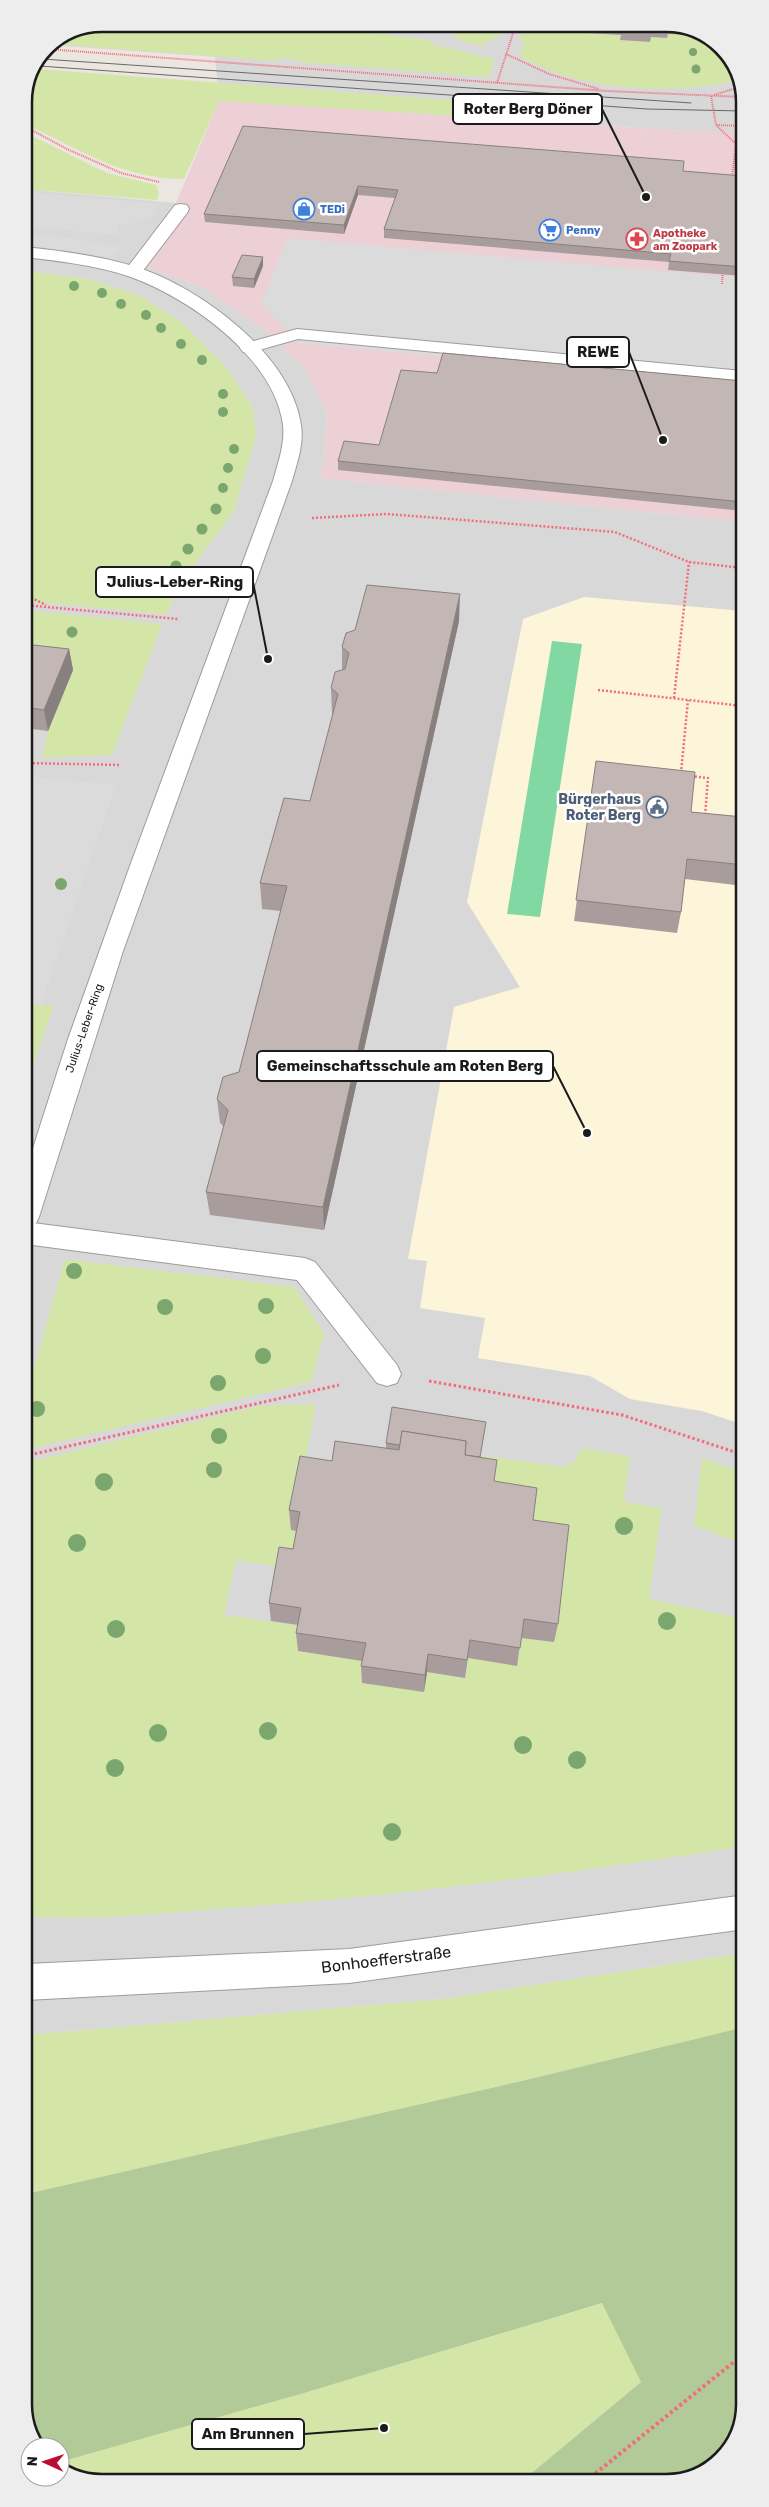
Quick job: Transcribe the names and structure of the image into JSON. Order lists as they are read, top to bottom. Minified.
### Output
{"streets":{"street":["Julius-Leber-Ring","Bonhoefferstraße"]},"places":{"other":["Roter Berg Döner","REWE","Julius-Leber-Ring","Gemeinschaftsschule am Roten Berg","Am Brunnen"],"shop":["TEDi"],"supermarket":["Penny"],"pharmacy":["Apotheke am Zoopark"],"public building":["Bürgerhaus Roter Berg"]},"north":"left"}
